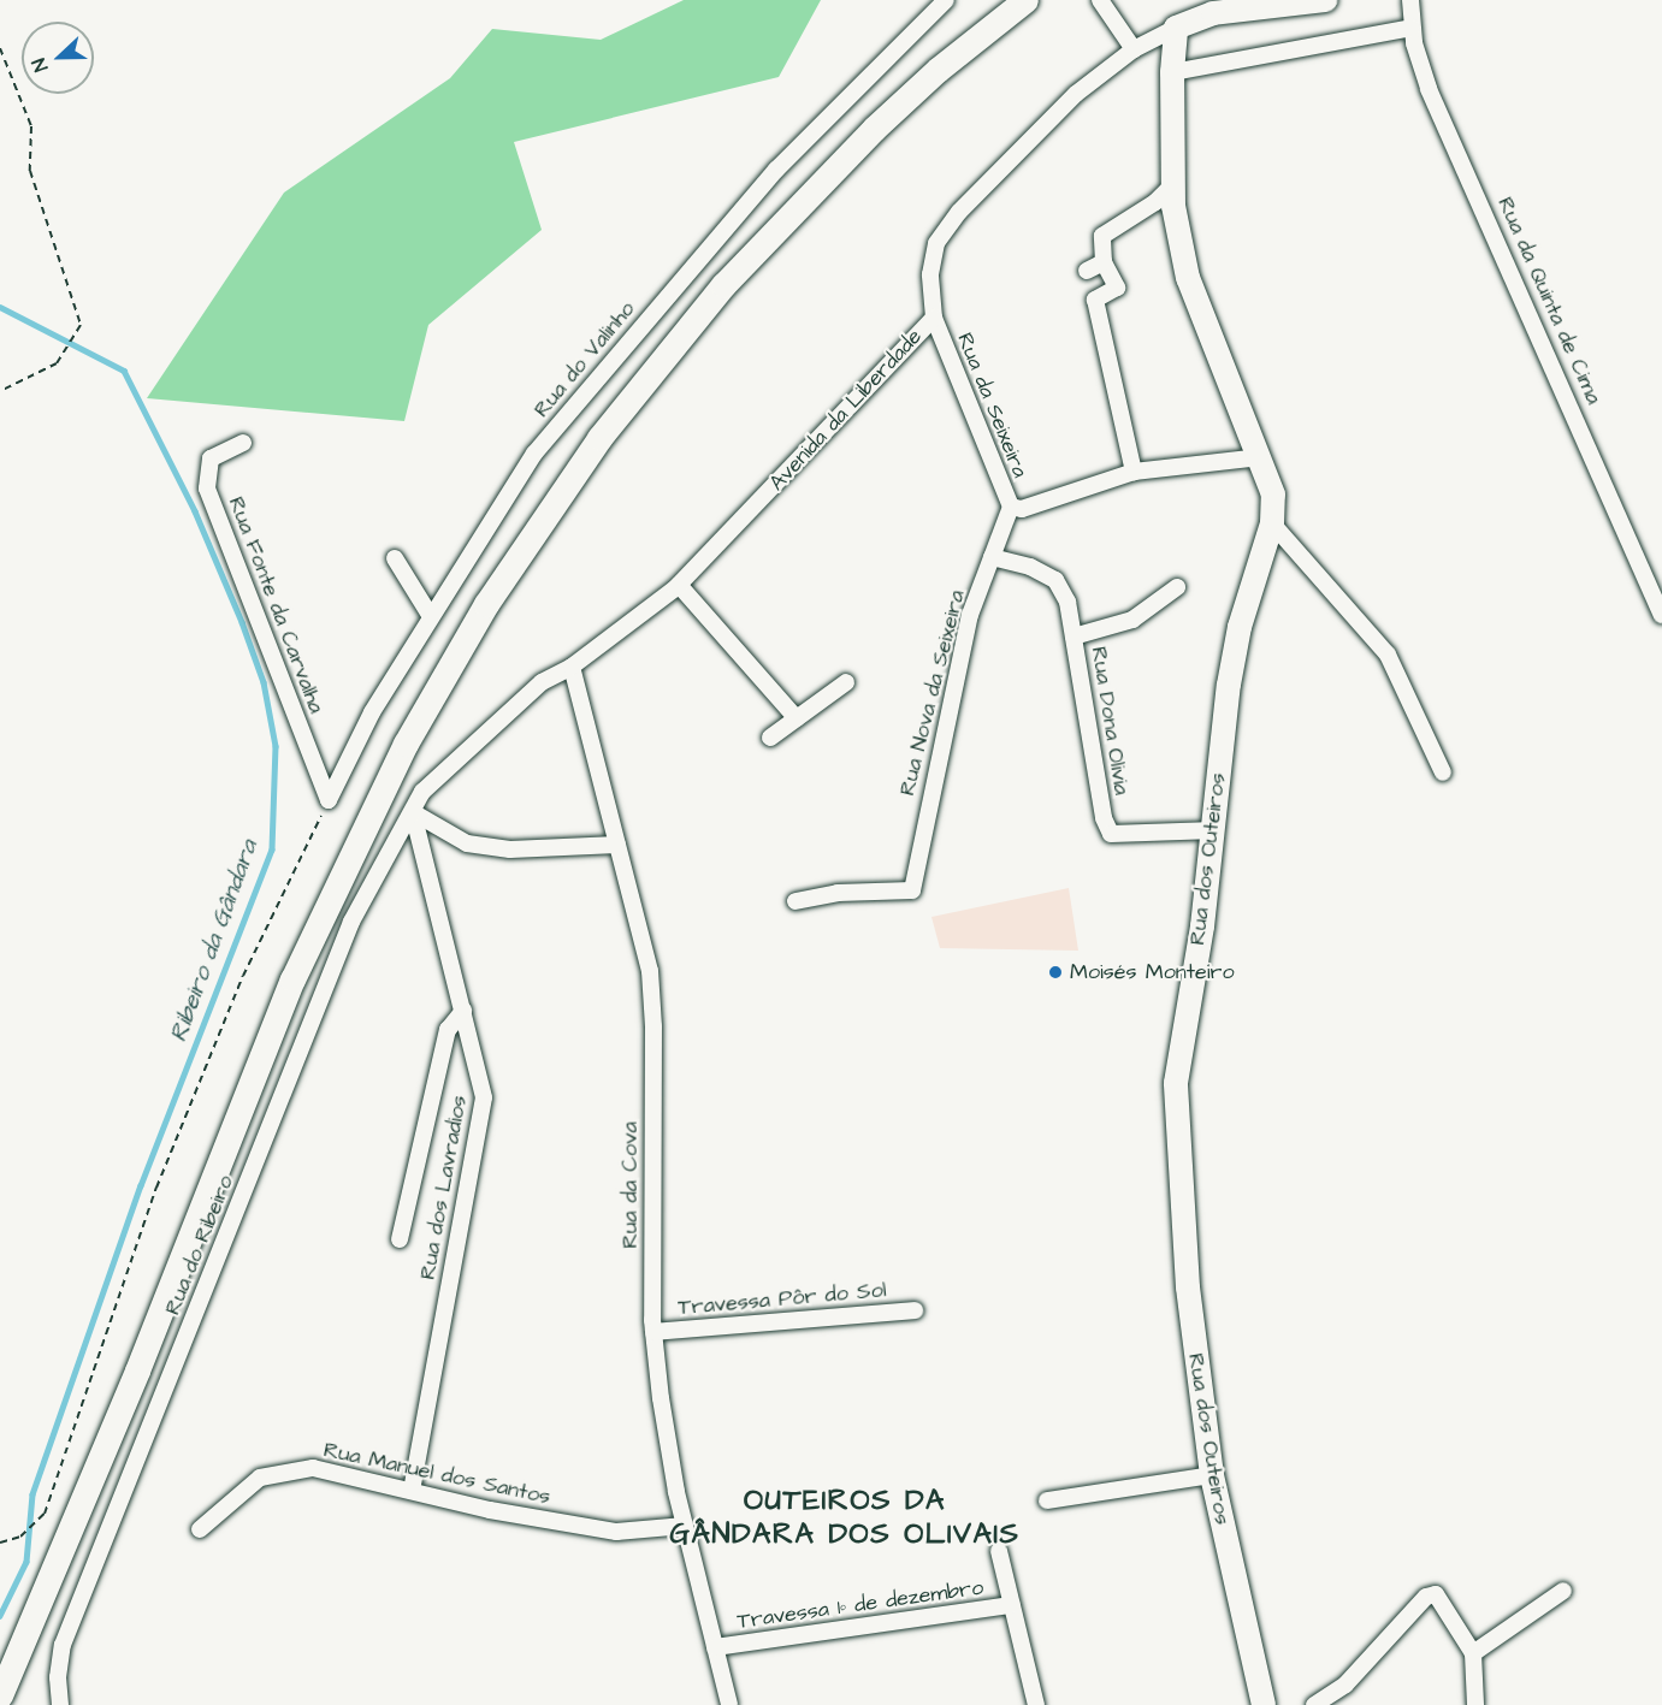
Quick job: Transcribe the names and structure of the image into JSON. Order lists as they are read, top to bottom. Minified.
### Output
{"streets":{"street":["Rua da Quinta de Cima","Rua do Valinho","Rua da Seixeira","Avenida da Liberdade","Rua Fonte da Carvalha","Rua Nova da Seixeira","Rua Dona Olivia","Rua dos Outeiros","Rua da Cova","Rua dos Lavradios","Rua do Ribeiro","Travessa Pôr do Sol","Rua Manuel dos Santos","Travessa 1º de dezembro"]},"crossings":[["Rua do Valinho","Rua Fonte da Carvalha"],["Rua da Seixeira","Avenida da Liberdade"],["Rua da Seixeira","Rua Nova da Seixeira"],["Avenida da Liberdade","Rua dos Outeiros"],["Avenida da Liberdade","Rua da Cova"],["Avenida da Liberdade","Rua do Ribeiro"],["Rua Nova da Seixeira","Rua Dona Olivia"],["Rua Dona Olivia","Rua dos Outeiros"],["Rua da Cova","Rua do Ribeiro"],["Rua da Cova","Travessa Pôr do Sol"],["Rua da Cova","Rua Manuel dos Santos"],["Rua da Cova","Travessa 1º de dezembro"],["Rua dos Lavradios","Rua do Ribeiro"],["Rua dos Lavradios","Rua Manuel dos Santos"]],"districts":["OUTEIROS DA GÂNDARA DOS OLIVAIS"],"water":["Ribeiro da Gândara"],"places":["Moisés Monteiro"],"north":"left"}
